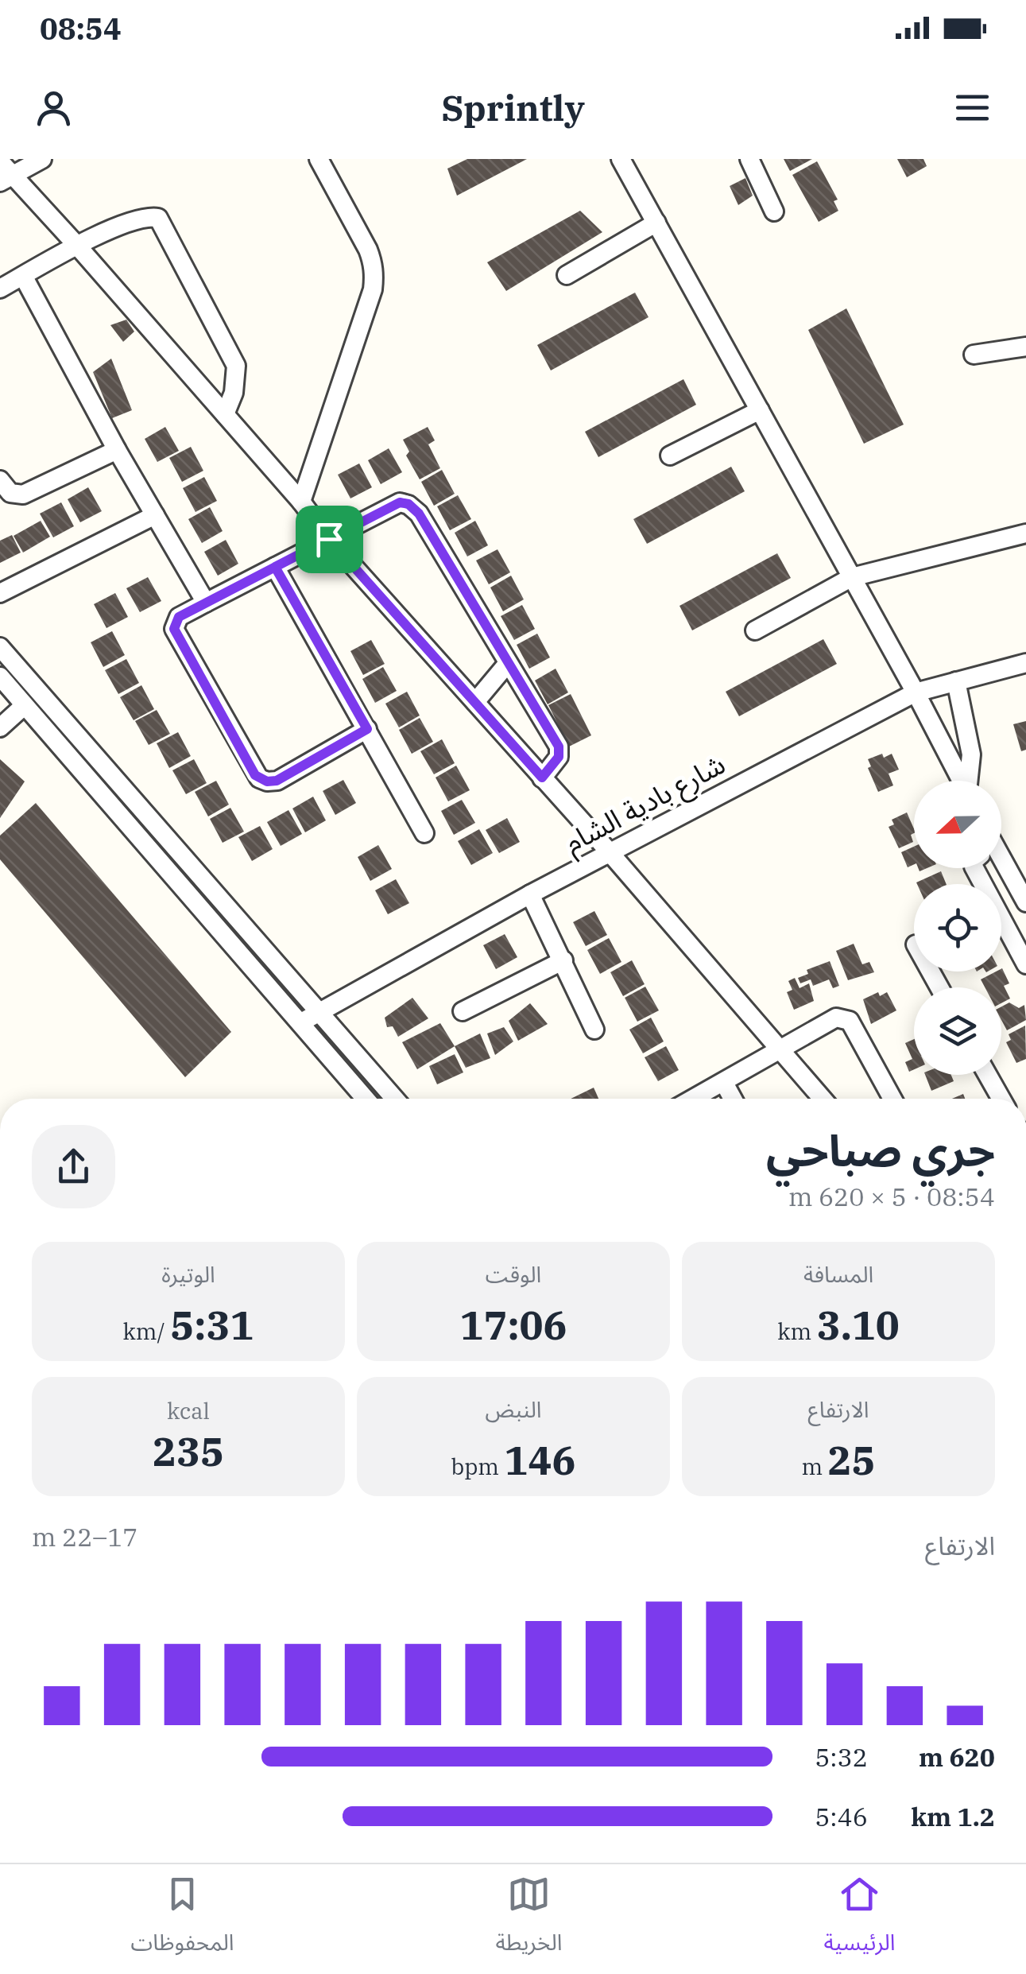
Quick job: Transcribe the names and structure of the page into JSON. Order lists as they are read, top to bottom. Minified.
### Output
{"streets":{"street":["شارع بادية الشام"]},"north":"left","page":{"status":"08:54","header":"Sprintly","heading":["جري صباحي","08:54 · 5 × 620 m"],"stats":[["المسافة","3.10 km"],["الوقت","17:06"],["الوتيرة","5:31 /km"],["الارتفاع","25 m"],["النبض","146 bpm"],["kcal","235"]],"chart":["الارتفاع","17–22 m"],"list":[{"name":"620 m","note":"5:32"},{"name":"1.2 km","note":"5:46"}],"tabs":["الرئيسية","الخريطة","المحفوظات"]}}
